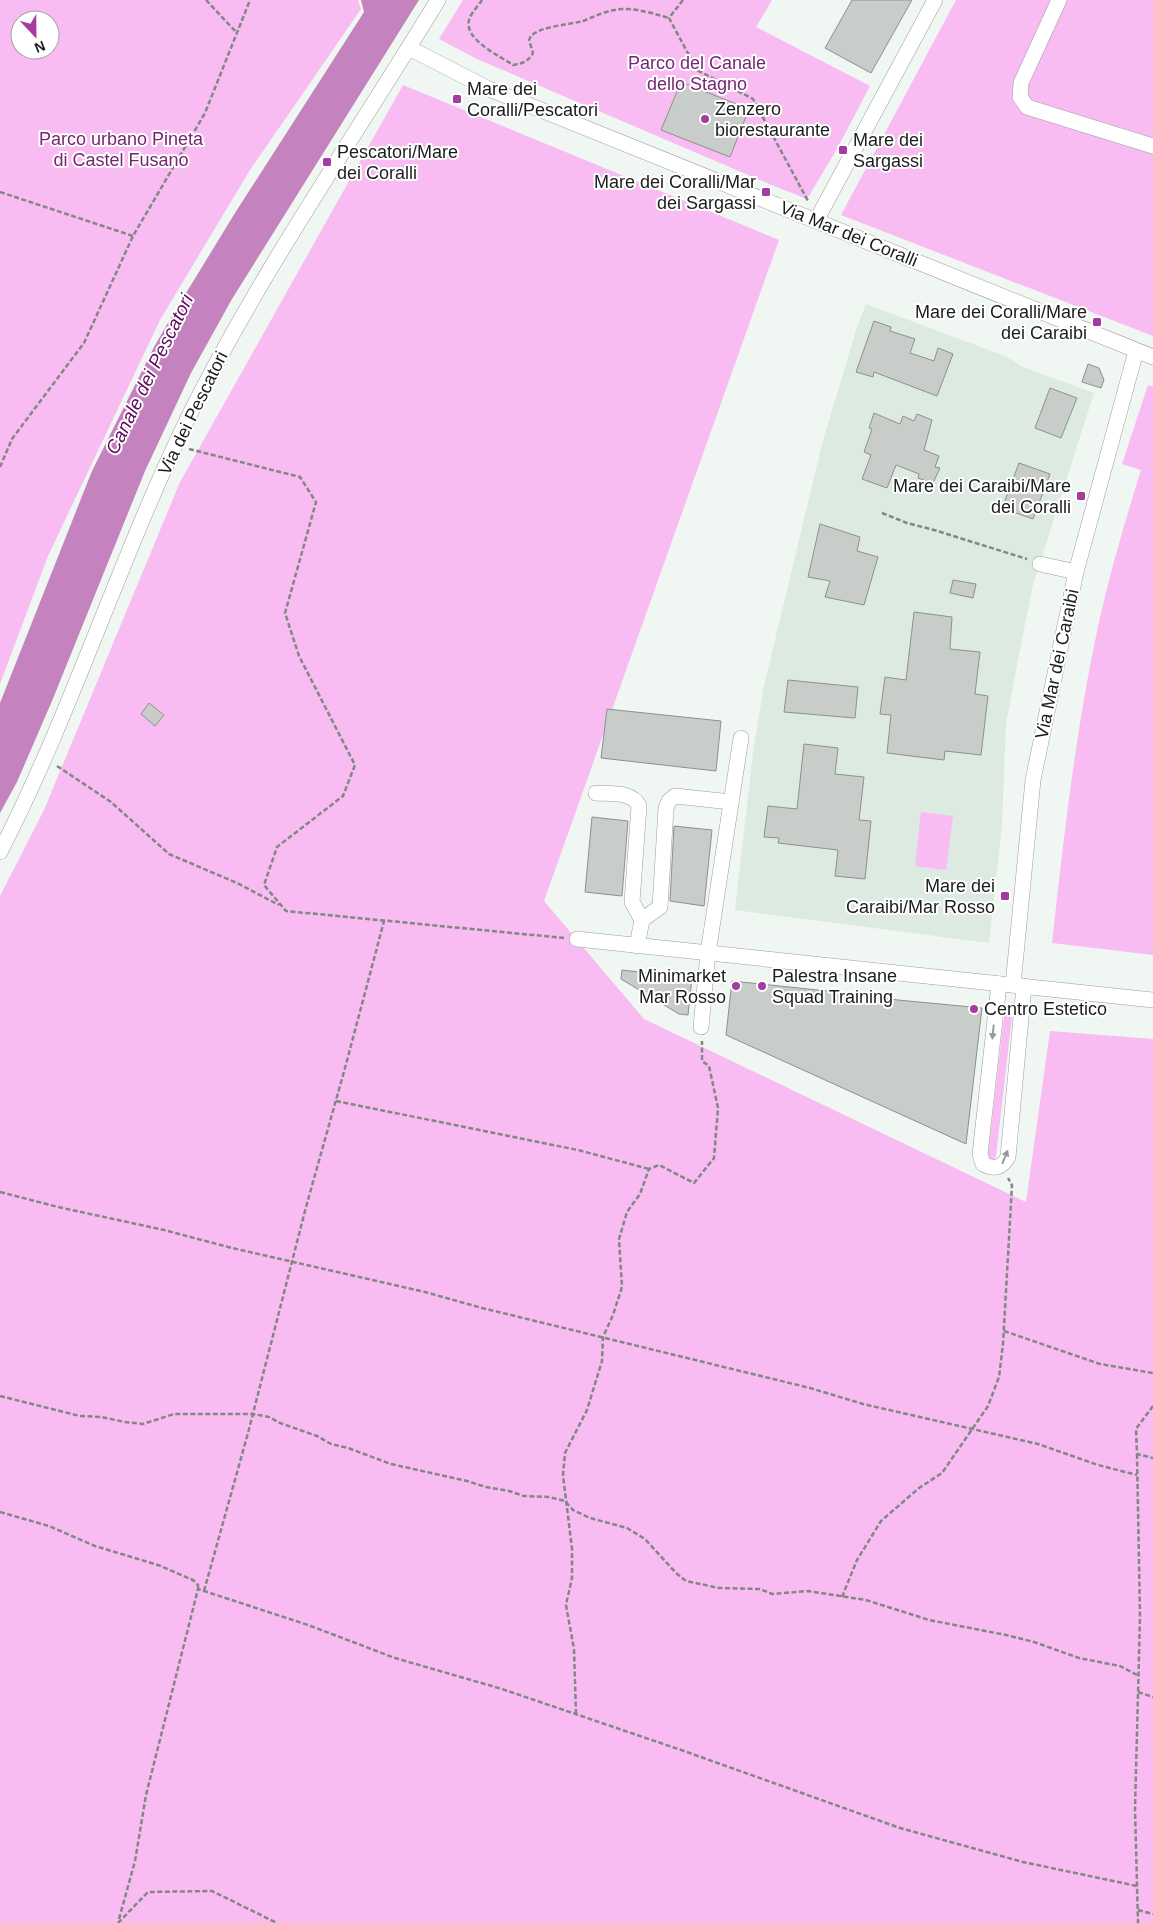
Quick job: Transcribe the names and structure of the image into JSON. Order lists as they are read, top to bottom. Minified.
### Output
{"streets":{"street":["Via Mar dei Coralli","Via dei Pescatori","Via Mar dei Caraibi"]},"crossings":[["Via Mar dei Coralli","Via dei Pescatori"],["Via Mar dei Coralli","Via Mar dei Caraibi"]],"water":["Canale dei Pescatori"],"parks":["Parco del Canale dello Stagno","Parco urbano Pineta di Castel Fusano"],"places":{"transit":["Mare dei Coralli/Pescatori","Mare dei Sargassi","Pescatori/Mare dei Coralli","Mare dei Coralli/Mar dei Sargassi","Mare dei Coralli/Mare dei Caraibi","Mare dei Caraibi/Mare dei Coralli","Mare dei Caraibi/Mar Rosso"],"other":["Zenzero biorestaurante","Minimarket Mar Rosso","Palestra Insane Squad Training","Centro Estetico"]},"north":"bottom"}
